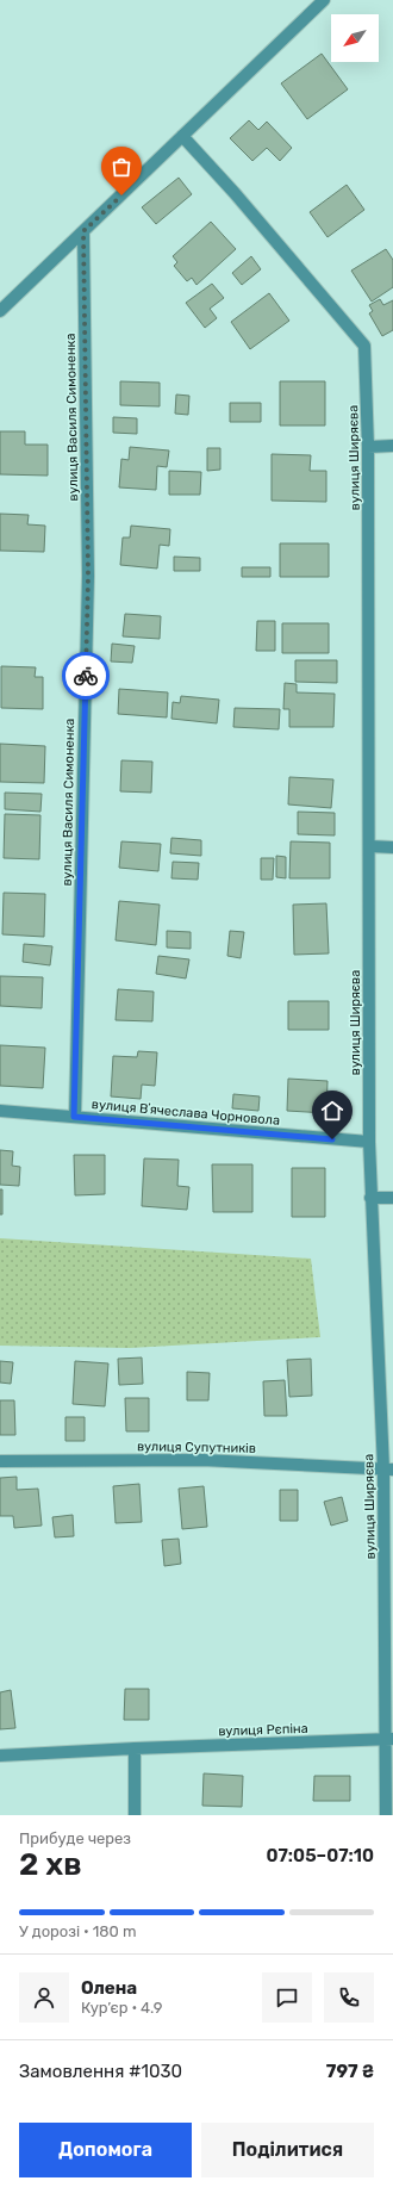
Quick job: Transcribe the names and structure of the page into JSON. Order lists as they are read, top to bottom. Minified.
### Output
{"streets":{"street":["вулиця Василя Симоненка","вулиця Ширяєва","вулиця Вʼячеслава Чорновола","вулиця Супутників","вулиця Рєпіна"]},"crossings":[["вулиця Василя Симоненка","вулиця Вʼячеслава Чорновола"],["вулиця Ширяєва","вулиця Вʼячеслава Чорновола"],["вулиця Ширяєва","вулиця Супутників"],["вулиця Ширяєва","вулиця Рєпіна"]],"north":"bottom left","page":{"heading":["2 хв","Прибуде через","07:05–07:10"],"panel":["Олена","Кур’єр · 4.9","Замовлення #1030","797 ₴"],"bar":"У дорозі · 180 m","buttons":["Допомога","Поділитися"]}}
